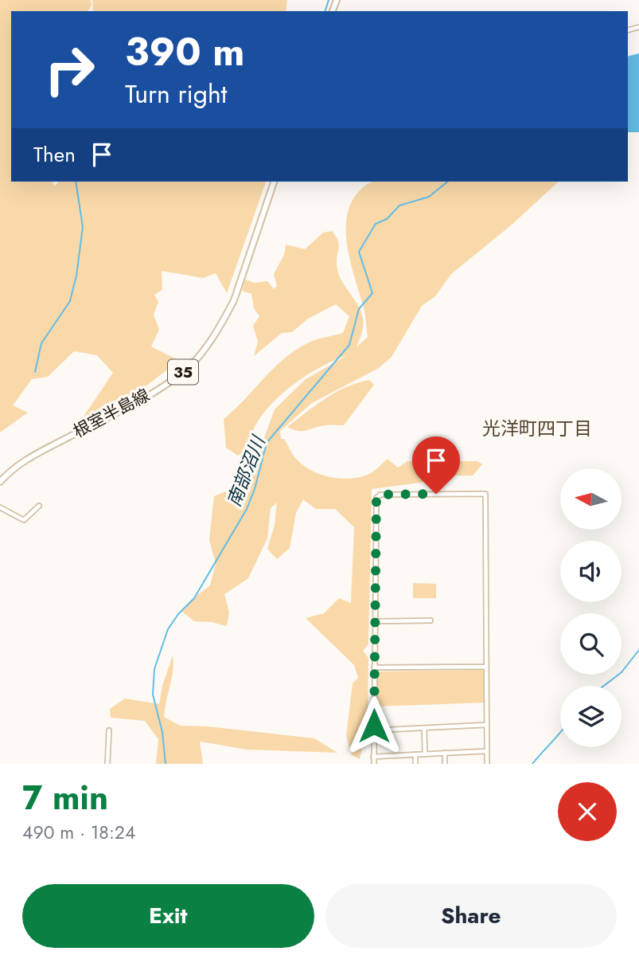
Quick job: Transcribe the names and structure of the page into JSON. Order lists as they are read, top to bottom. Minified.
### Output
{"streets":{"main road":["35","根室半島線"]},"districts":["光洋町四丁目"],"water":["南部沼川"],"north":"left","page":{"turn":["390 m","Turn right"],"then":"Then","heading":["7 min","490 m · 18:24"],"buttons":["Exit","Share"]}}
